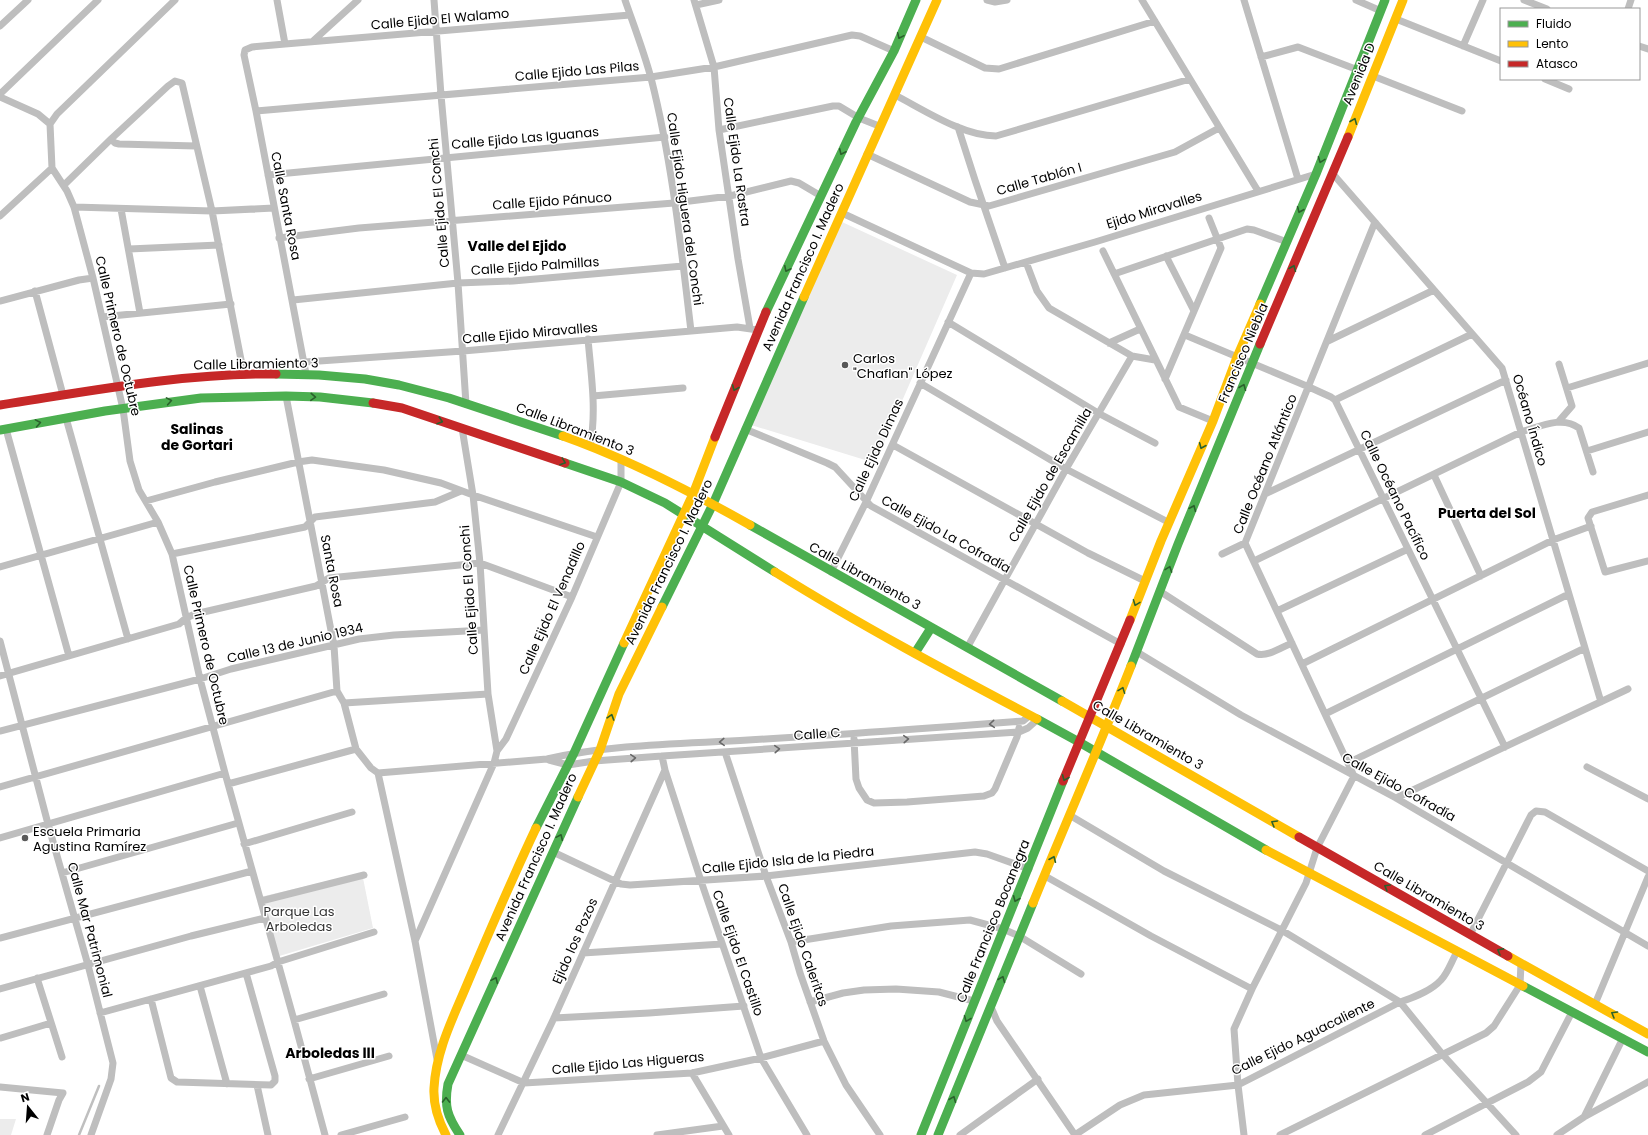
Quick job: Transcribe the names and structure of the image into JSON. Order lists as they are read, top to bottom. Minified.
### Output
{"streets":{"street":["Calle Ejido El Walamo","Calle Ejido Las Pilas","Avenida D","Calle Ejido Las Iguanas","Calle Ejido La Rastra","Calle Tablón I","Calle Ejido Pánuco","Calle Ejido El Conchi","Calle Santa Rosa","Calle Ejido Higuera del Conchi","Ejido Miravalles","Calle Ejido Palmillas","Avenida Francisco I. Madero","Calle Ejido Miravalles","Calle Primero de Octubre","Francisco Niebla","Calle Libramiento 3","Océano Índico","Calle Ejido Dimas","Calle Océano Atlántico","Calle Ejido de Escamilla","Calle Océano Pacífico","Calle Ejido La Cofradía","Santa Rosa","Calle Ejido El Venadillo","Calle 13 de Junio 1934","Calle C","Calle Ejido Cofradía","Calle Ejido Isla de la Piedra","Calle Francisco Bocanegra","Calle Mar Patrimonial","Ejido los Pozos","Calle Ejido Caleritas","Calle Ejido El Castillo","Calle Ejido Aguacaliente","Calle Ejido Las Higueras"]},"crossings":[["Calle Ejido El Walamo","Calle Ejido El Conchi"],["Calle Ejido El Walamo","Calle Santa Rosa"],["Calle Ejido El Walamo","Calle Ejido Higuera del Conchi"],["Calle Ejido Las Pilas","Calle Ejido La Rastra"],["Calle Ejido Las Pilas","Calle Ejido El Conchi"],["Calle Ejido Las Pilas","Calle Santa Rosa"],["Calle Ejido Las Pilas","Calle Ejido Higuera del Conchi"],["Calle Ejido Las Pilas","Avenida Francisco I. Madero"],["Avenida D","Ejido Miravalles"],["Avenida D","Francisco Niebla"],["Avenida D","Océano Índico"],["Calle Ejido Las Iguanas","Calle Ejido El Conchi"],["Calle Ejido Las Iguanas","Calle Santa Rosa"],["Calle Ejido Las Iguanas","Calle Ejido Higuera del Conchi"],["Calle Ejido La Rastra","Calle Ejido Pánuco"],["Calle Ejido La Rastra","Avenida Francisco I. Madero"],["Calle Ejido La Rastra","Calle Ejido Miravalles"],["Calle Tablón I","Avenida Francisco I. Madero"],["Calle Ejido Pánuco","Calle Ejido El Conchi"],["Calle Ejido Pánuco","Calle Santa Rosa"],["Calle Ejido Pánuco","Calle Ejido Higuera del Conchi"],["Calle Ejido Pánuco","Avenida Francisco I. Madero"],["Calle Ejido El Conchi","Calle Ejido Palmillas"],["Calle Ejido El Conchi","Calle Ejido Miravalles"],["Calle Ejido El Conchi","Calle Libramiento 3"],["Calle Ejido El Conchi","Calle Ejido El Venadillo"],["Calle Ejido El Conchi","Calle 13 de Junio 1934"],["Calle Santa Rosa","Calle Ejido Palmillas"],["Calle Santa Rosa","Calle Ejido Miravalles"],["Calle Santa Rosa","Calle Libramiento 3"],["Calle Ejido Higuera del Conchi","Calle Ejido Palmillas"],["Calle Ejido Higuera del Conchi","Calle Ejido Miravalles"],["Ejido Miravalles","Francisco Niebla"],["Ejido Miravalles","Calle Ejido Dimas"],["Avenida Francisco I. Madero","Calle Ejido Miravalles"],["Avenida Francisco I. Madero","Calle Libramiento 3"],["Avenida Francisco I. Madero","Calle Ejido La Cofradía"],["Avenida Francisco I. Madero","Calle C"],["Avenida Francisco I. Madero","Calle Ejido Isla de la Piedra"],["Avenida Francisco I. Madero","Calle Ejido Las Higueras"],["Calle Primero de Octubre","Calle Libramiento 3"],["Calle Primero de Octubre","Calle 13 de Junio 1934"],["Francisco Niebla","Calle Libramiento 3"],["Francisco Niebla","Océano Índico"],["Francisco Niebla","Calle Ejido La Cofradía"],["Francisco Niebla","Calle Ejido Cofradía"],["Francisco Niebla","Calle Francisco Bocanegra"],["Calle Libramiento 3","Calle Ejido Dimas"],["Calle Libramiento 3","Calle Ejido de Escamilla"],["Calle Libramiento 3","Calle Ejido El Venadillo"],["Calle Libramiento 3","Calle Francisco Bocanegra"],["Océano Índico","Calle Océano Atlántico"],["Calle Ejido Dimas","Calle Ejido La Cofradía"],["Calle Océano Atlántico","Calle Ejido Cofradía"],["Calle Ejido de Escamilla","Calle Ejido La Cofradía"],["Calle Ejido La Cofradía","Calle Francisco Bocanegra"],["Santa Rosa","Calle 13 de Junio 1934"],["Calle 13 de Junio 1934","Calle Mar Patrimonial"],["Calle C","Calle Ejido Caleritas"],["Calle Ejido Isla de la Piedra","Calle Francisco Bocanegra"],["Calle Ejido Isla de la Piedra","Ejido los Pozos"],["Calle Ejido Isla de la Piedra","Calle Ejido Caleritas"],["Calle Ejido Isla de la Piedra","Calle Ejido El Castillo"],["Ejido los Pozos","Calle Ejido El Castillo"],["Ejido los Pozos","Calle Ejido Las Higueras"],["Calle Ejido Caleritas","Calle Ejido Las Higueras"],["Calle Ejido El Castillo","Calle Ejido Las Higueras"]],"districts":["Valle del Ejido","Salinas de Gortari","Puerta del Sol","Arboledas lll"],"parks":["Parque Las Arboledas"],"places":["Carlos \"Chaflan\" López","Escuela Primaria Agustina Ramírez"],"legend":["Fluido","Lento","Atasco"],"north":"top"}
